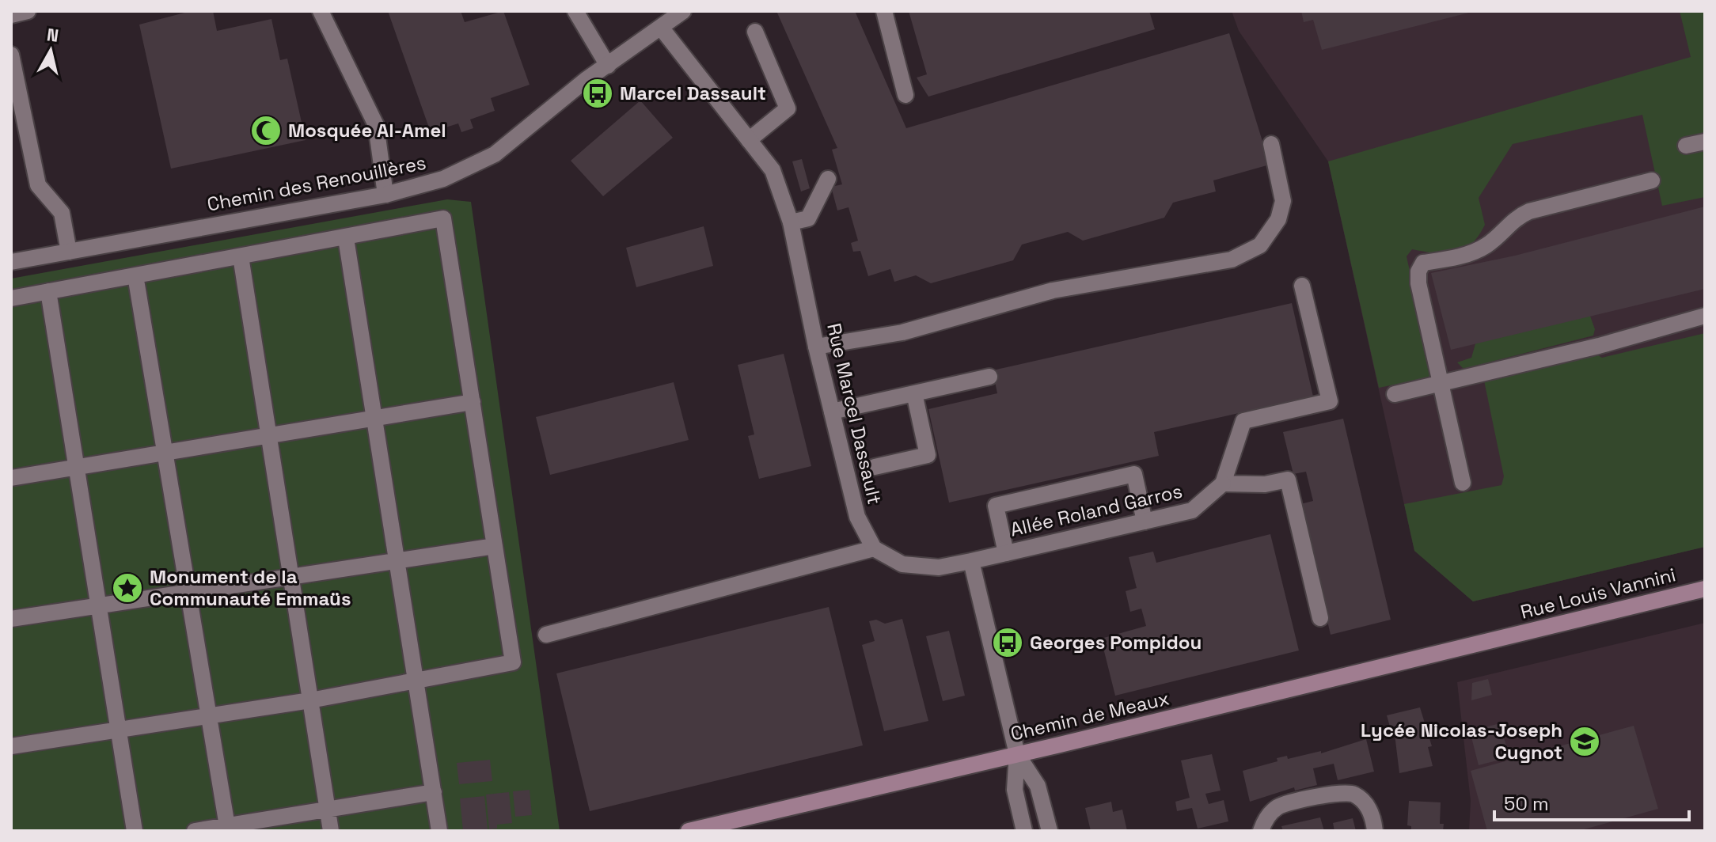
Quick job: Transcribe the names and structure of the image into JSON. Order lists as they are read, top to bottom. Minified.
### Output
{"streets":{"main road":["Rue Louis Vannini","Chemin de Meaux"],"street":["Chemin des Renouillères","Rue Marcel Dassault","Allée Roland Garros"]},"crossings":[["Chemin des Renouillères","Rue Marcel Dassault"],["Rue Louis Vannini","Chemin de Meaux"]],"places":{"bus stop":["Marcel Dassault","Georges Pompidou"],"mosque":["Mosquée Al-Amel"],"place":["Monument de la Communauté Emmaüs"],"school or university":["Lycée Nicolas-Joseph Cugnot"]},"scale_bar":"50 m","north":"top"}
